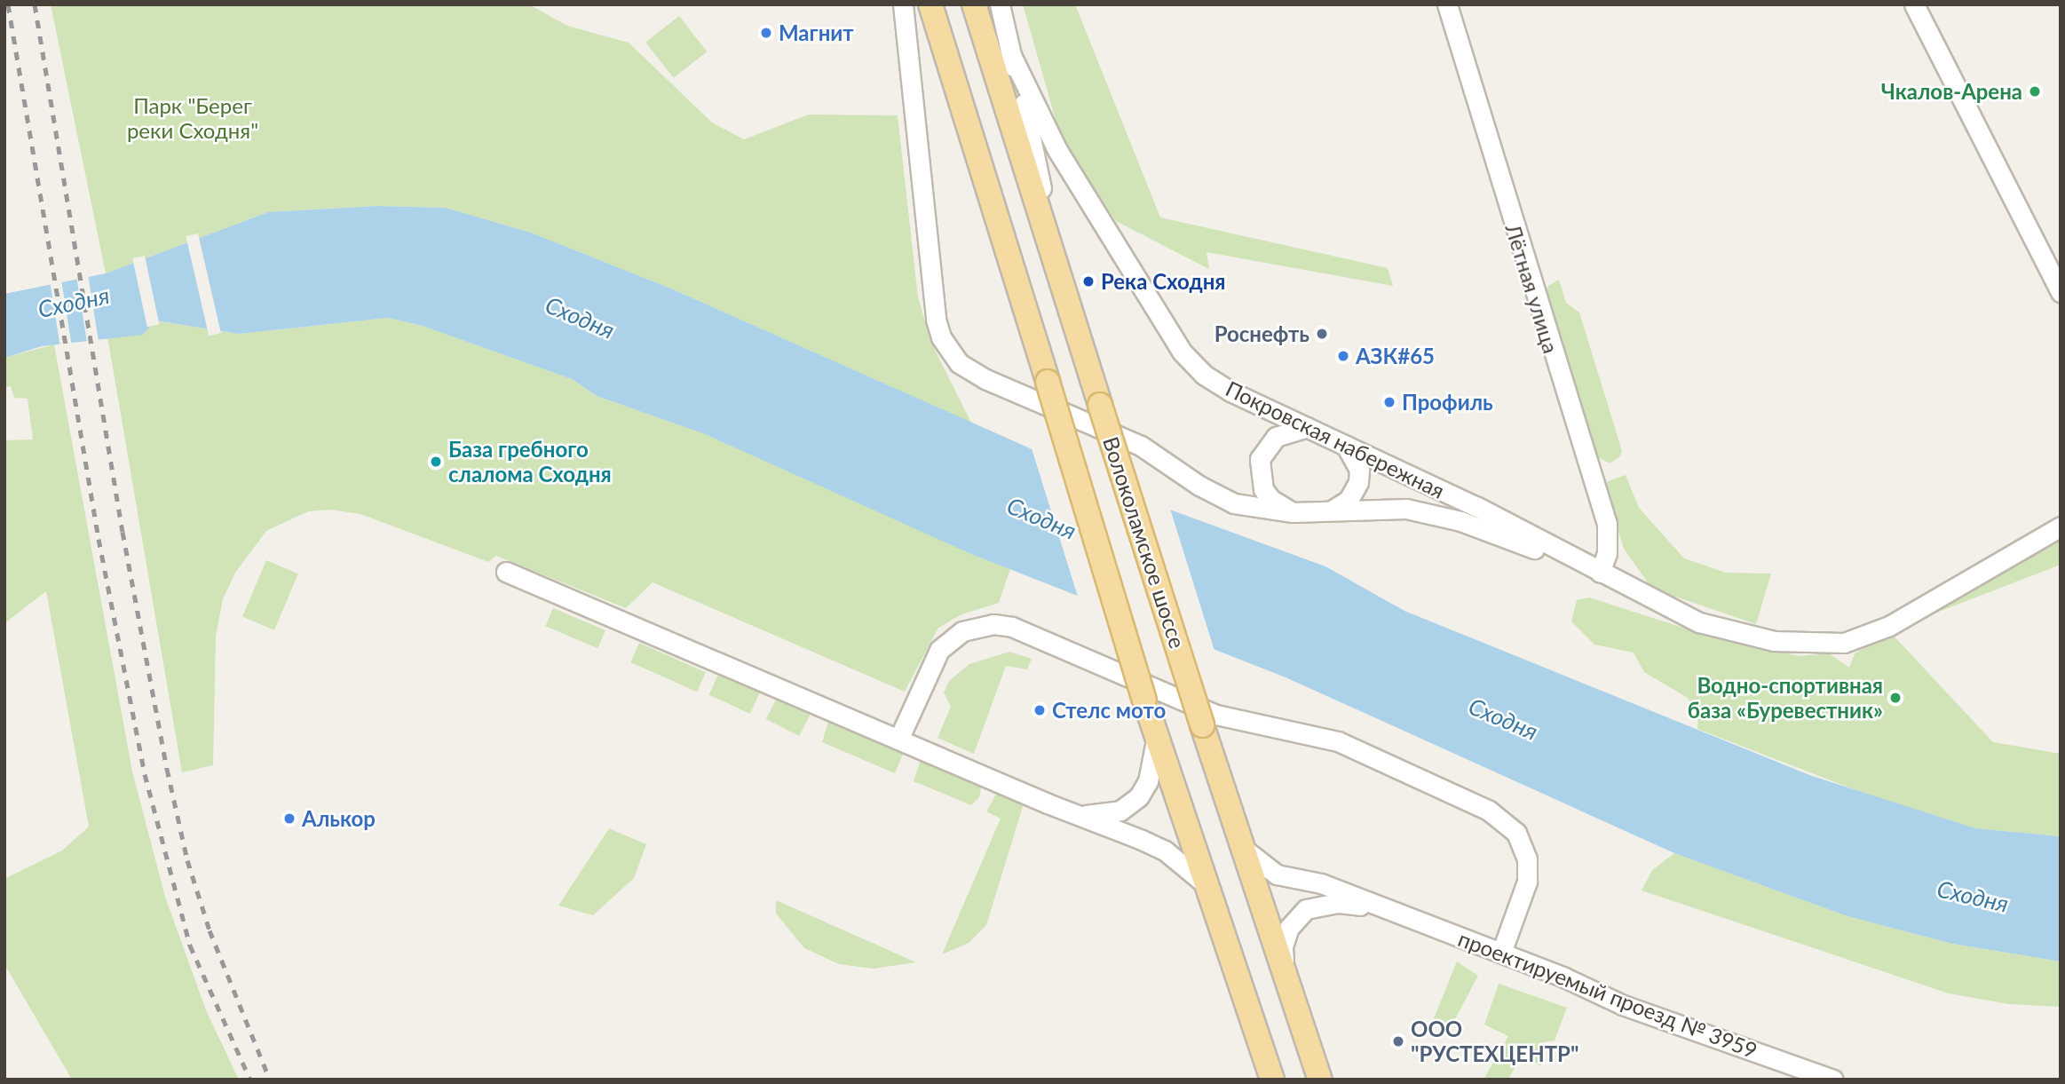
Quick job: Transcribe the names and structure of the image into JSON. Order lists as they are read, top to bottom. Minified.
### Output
{"streets":{"main road":["Волоколамское шоссе"],"street":["Лётная улица","Покровская набережная","проектируемый проезд № 3959"]},"crossings":[["Лётная улица","Покровская набережная"],["Волоколамское шоссе","проектируемый проезд № 3959"]],"water":["Сходня"],"parks":["Парк \"Берег реки Сходня\""],"places":["Магнит","Чкалов-Арена","Река Сходня","Роснефть","АЗК#65","Профиль","База гребного слалома Сходня","Водно-спортивная база «Буревестник»","Стелс мото","Алькор","ООО \"РУСТЕХЦЕНТР\""]}
